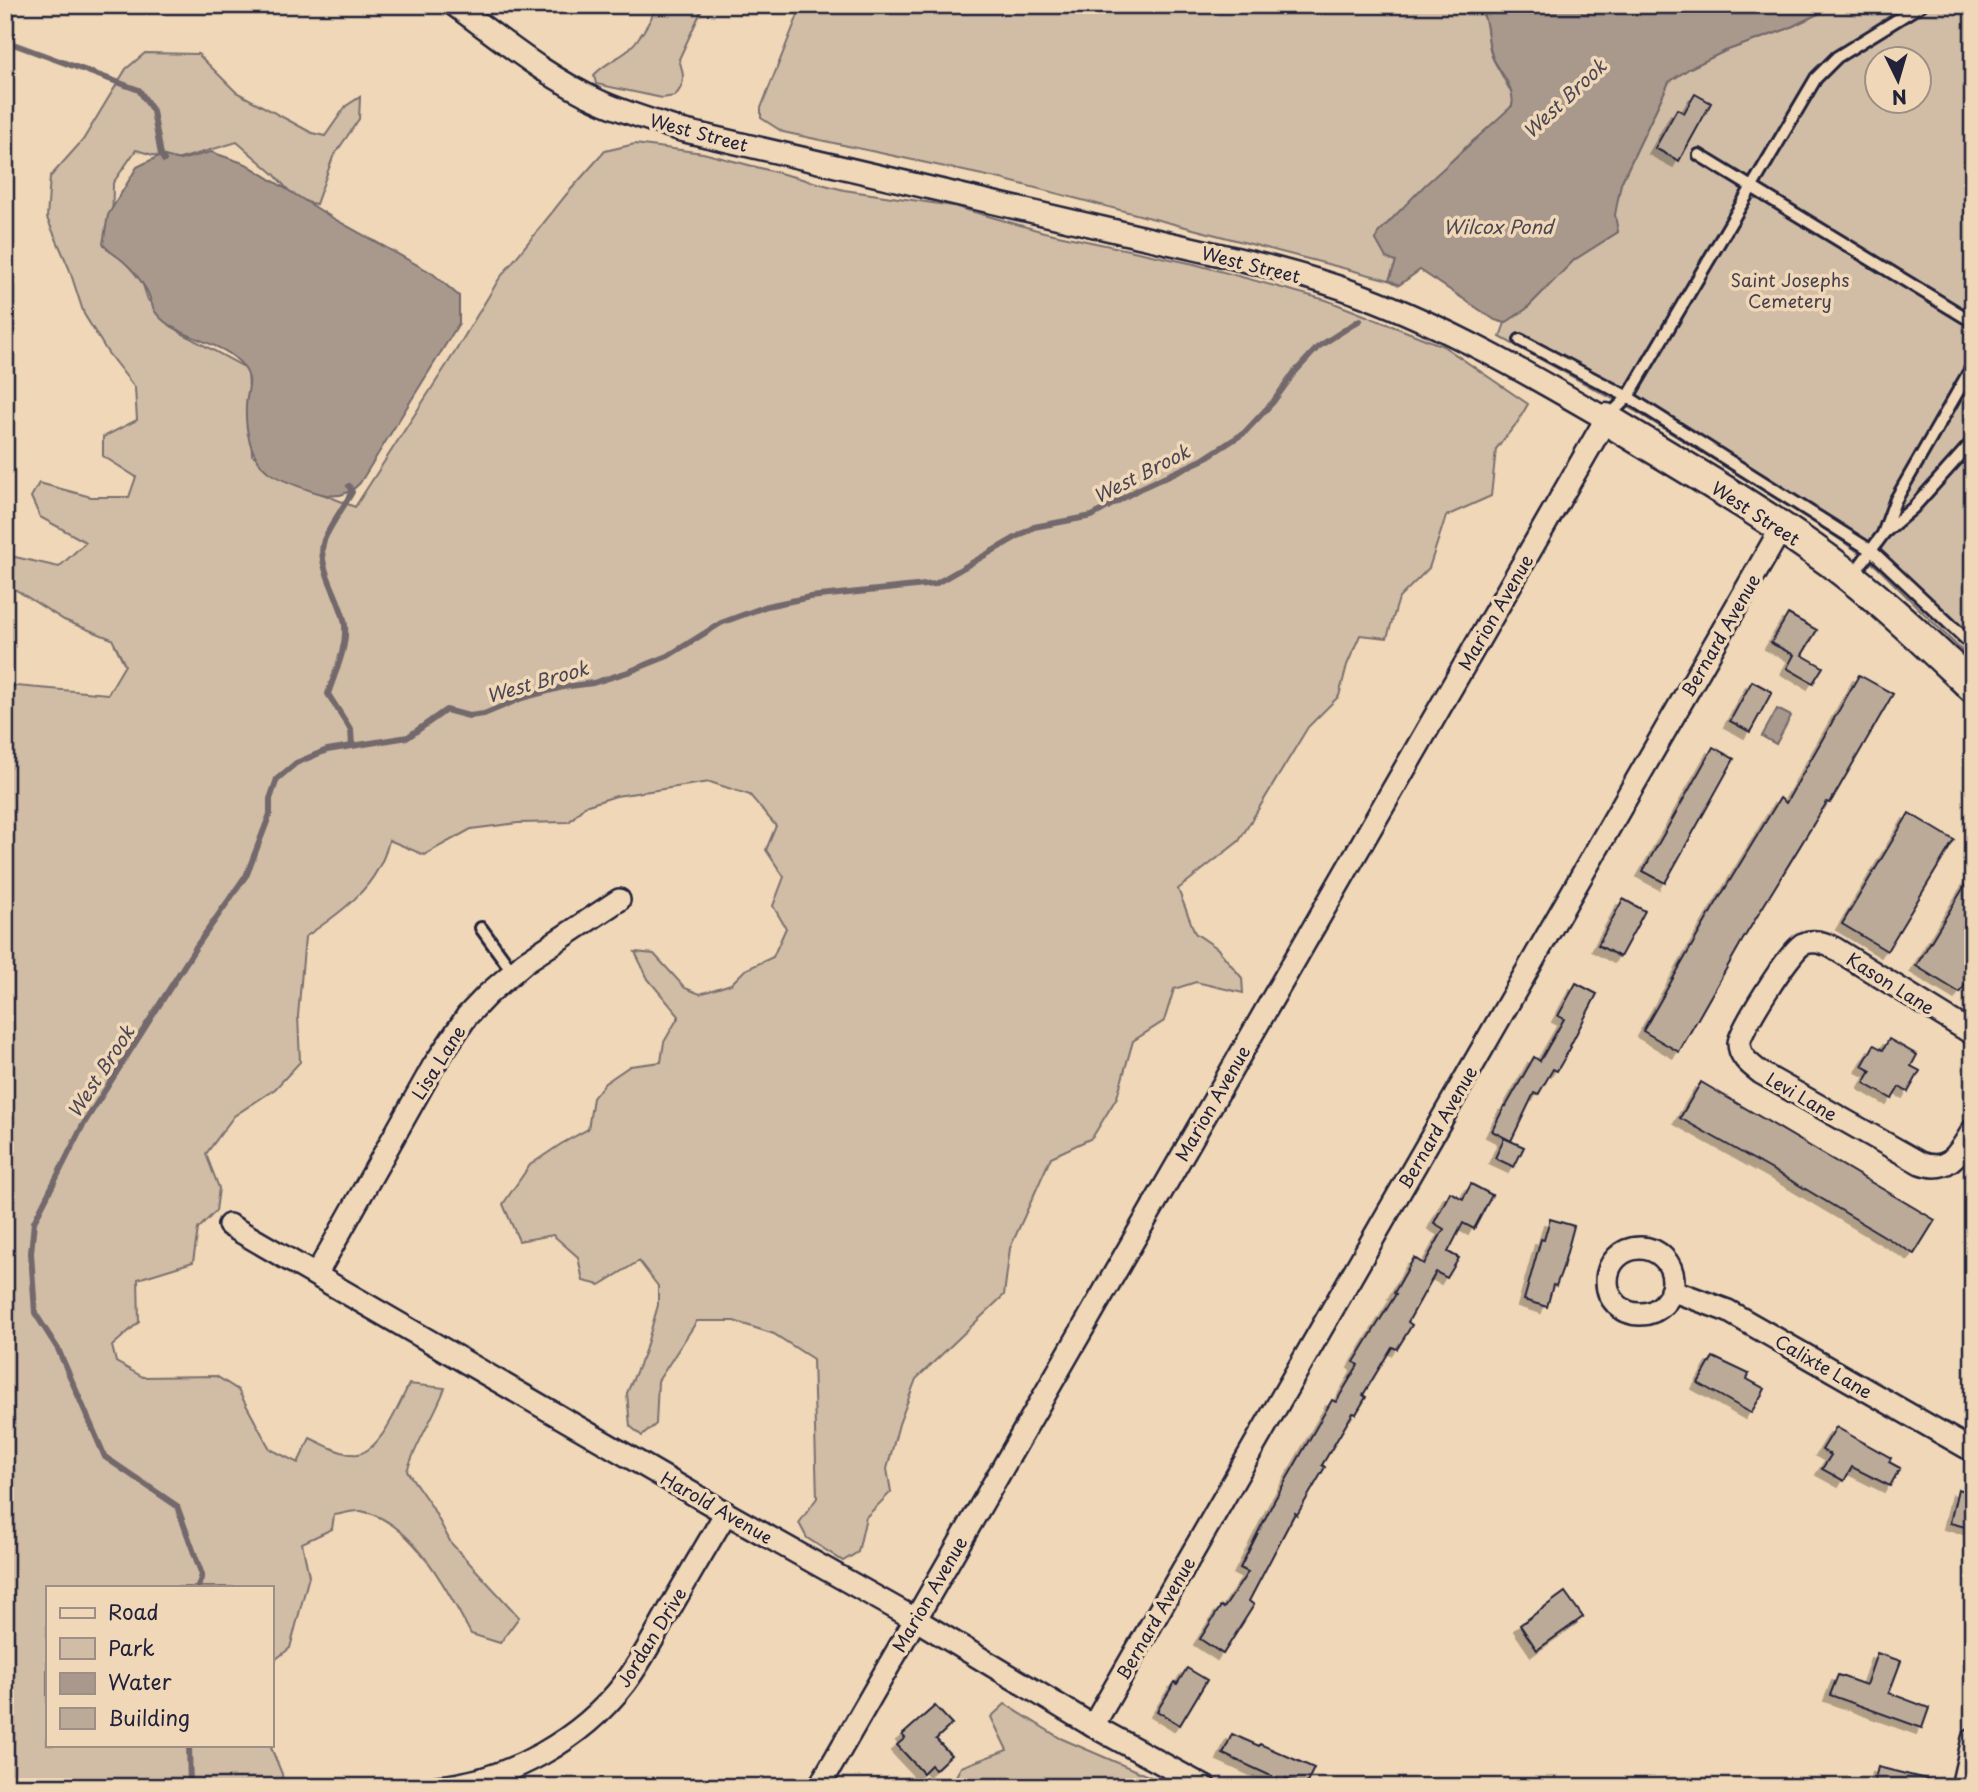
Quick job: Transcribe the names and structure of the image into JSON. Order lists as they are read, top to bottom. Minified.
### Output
{"streets":{"street":["West Street","Marion Avenue","Bernard Avenue","Kason Lane","Lisa Lane","Levi Lane","Calixte Lane","Harold Avenue","Jordan Drive"]},"crossings":[["West Street","Marion Avenue"],["West Street","Bernard Avenue"],["Marion Avenue","Harold Avenue"],["Bernard Avenue","Harold Avenue"],["Kason Lane","Levi Lane"],["Lisa Lane","Harold Avenue"],["Harold Avenue","Jordan Drive"]],"water":["West Brook","Wilcox Pond"],"parks":["Saint Josephs Cemetery"],"legend":["Road","Park","Water","Building"],"north":"bottom"}
